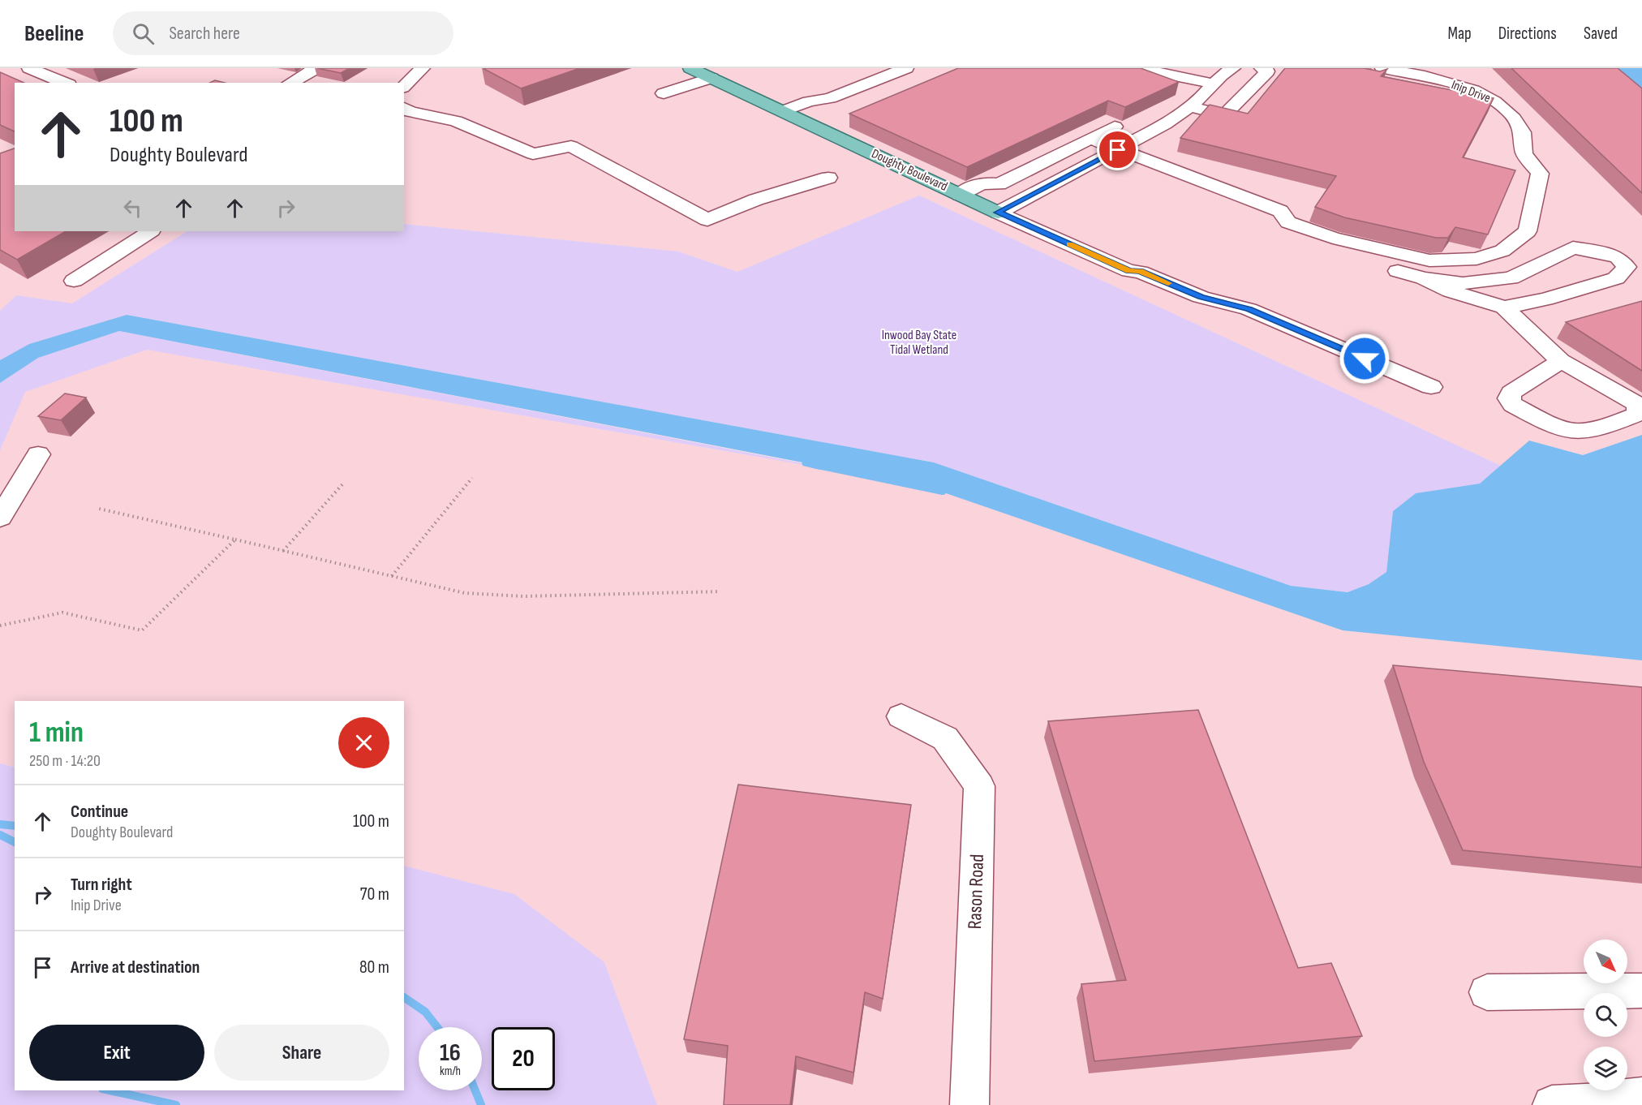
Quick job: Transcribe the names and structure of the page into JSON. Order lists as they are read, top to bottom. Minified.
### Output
{"streets":{"main road":["Doughty Boulevard"],"street":["Inip Drive","Rason Road"]},"parks":["Inwood Bay State Tidal Wetland"],"north":"bottom right","page":{"header":"Beeline","search":"Search here","nav":["Map","Directions","Saved"],"turn":["100 m","Doughty Boulevard"],"heading":["1 min","250 m · 14:20"],"list":[{"name":"Continue","note":"Doughty Boulevard","value":"100 m"},{"name":"Turn right","note":"Inip Drive","value":"70 m"},{"name":"Arrive at destination","value":"80 m"}],"buttons":["Exit","Share"],"speed":"16 km/h","limit":"20"}}
